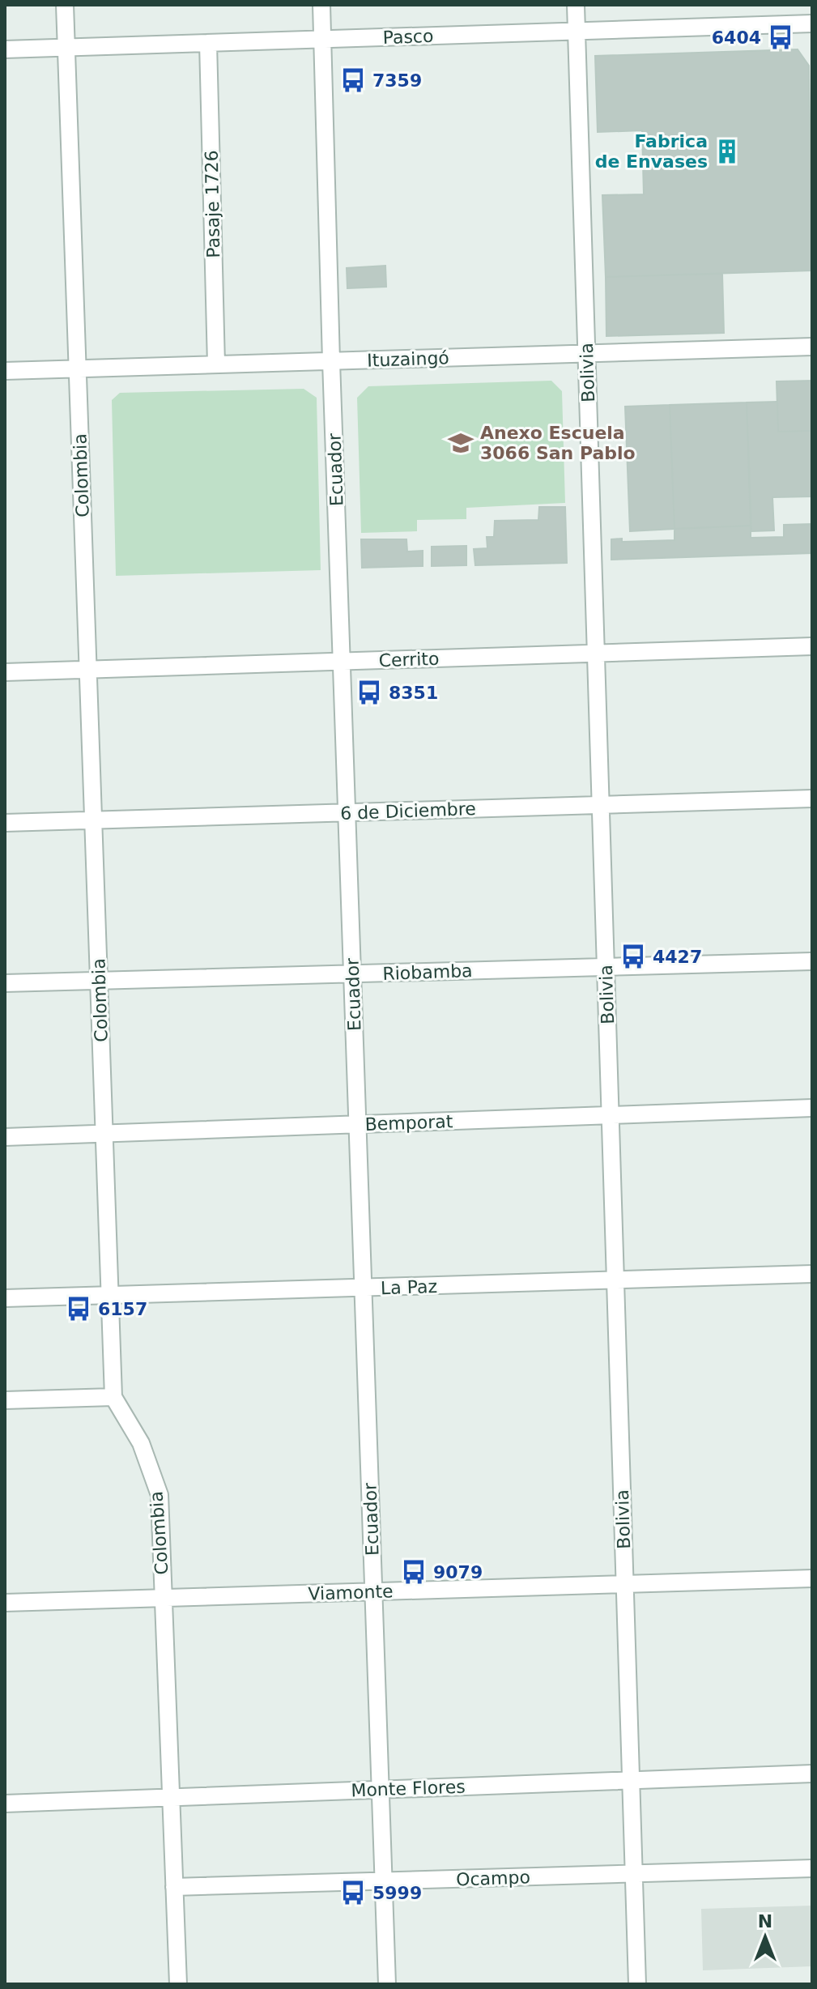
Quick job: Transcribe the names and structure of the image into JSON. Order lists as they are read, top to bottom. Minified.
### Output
{"streets":{"street":["Pasco","Pasaje 1726","Ituzaingó","Bolivia","Ecuador","Colombia","Cerrito","6 de Diciembre","Riobamba","Bemporat","La Paz","Viamonte","Monte Flores","Ocampo"]},"crossings":[["Pasco","Pasaje 1726"],["Pasco","Bolivia"],["Pasco","Ecuador"],["Pasco","Colombia"],["Pasaje 1726","Ituzaingó"],["Ituzaingó","Bolivia"],["Ituzaingó","Ecuador"],["Ituzaingó","Colombia"],["Bolivia","Cerrito"],["Bolivia","6 de Diciembre"],["Bolivia","Riobamba"],["Bolivia","Bemporat"],["Bolivia","La Paz"],["Bolivia","Viamonte"],["Bolivia","Monte Flores"],["Bolivia","Ocampo"],["Ecuador","Cerrito"],["Ecuador","6 de Diciembre"],["Ecuador","Riobamba"],["Ecuador","Bemporat"],["Ecuador","La Paz"],["Ecuador","Viamonte"],["Ecuador","Monte Flores"],["Ecuador","Ocampo"],["Colombia","Cerrito"],["Colombia","6 de Diciembre"],["Colombia","Riobamba"],["Colombia","Bemporat"],["Colombia","La Paz"],["Colombia","Viamonte"],["Colombia","Monte Flores"],["Colombia","Ocampo"]],"places":{"bus stop":["6404","7359","8351","4427","6157","9079","5999"],"building":["Fabrica de Envases"],"school or university":["Anexo Escuela 3066 San Pablo"]},"north":"top"}
